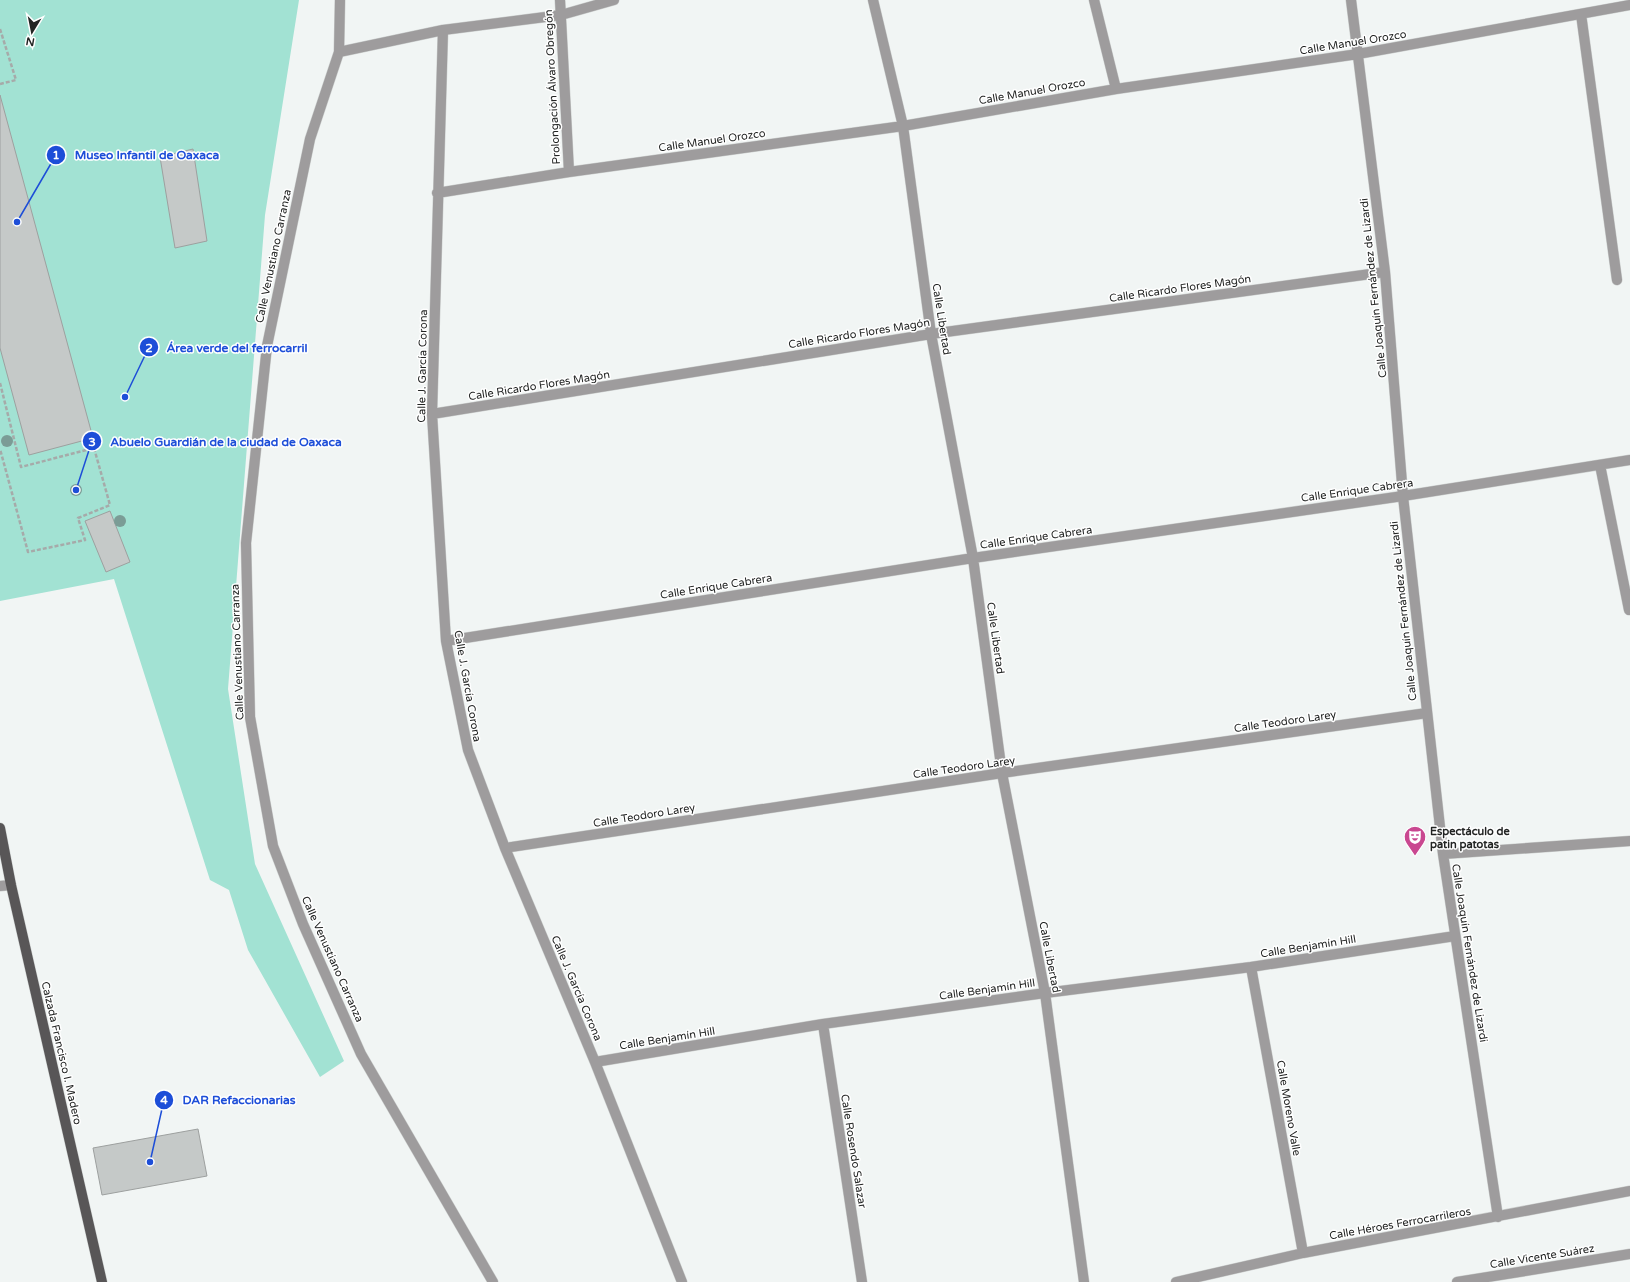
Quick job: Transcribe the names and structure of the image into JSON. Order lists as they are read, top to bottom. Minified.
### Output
{"streets":{"main road":["Calzada Francisco I. Madero"],"street":["Calle Manuel Orozco","Prolongación Álvaro Obregón","Calle Venustiano Carranza","Calle Ricardo Flores Magón","Calle Joaquín Fernández de Lizardi","Calle Libertad","Calle J. García Corona","Calle Enrique Cabrera","Calle Teodoro Larey","Calle Benjamín Hill","Calle Moreno Valle","Calle Rosendo Salazar","Calle Héroes Ferrocarrileros","Calle Vicente Suárez"]},"crossings":[["Calle Manuel Orozco","Prolongación Álvaro Obregón"],["Calle Manuel Orozco","Calle Joaquín Fernández de Lizardi"],["Calle Manuel Orozco","Calle Libertad"],["Calle Manuel Orozco","Calle J. García Corona"],["Calle Ricardo Flores Magón","Calle Joaquín Fernández de Lizardi"],["Calle Ricardo Flores Magón","Calle Libertad"],["Calle Ricardo Flores Magón","Calle J. García Corona"],["Calle Joaquín Fernández de Lizardi","Calle Enrique Cabrera"],["Calle Joaquín Fernández de Lizardi","Calle Teodoro Larey"],["Calle Joaquín Fernández de Lizardi","Calle Benjamín Hill"],["Calle Joaquín Fernández de Lizardi","Calle Héroes Ferrocarrileros"],["Calle Libertad","Calle Enrique Cabrera"],["Calle Libertad","Calle Teodoro Larey"],["Calle Libertad","Calle Benjamín Hill"],["Calle J. García Corona","Calle Enrique Cabrera"],["Calle J. García Corona","Calle Teodoro Larey"],["Calle J. García Corona","Calle Benjamín Hill"],["Calle Benjamín Hill","Calle Moreno Valle"],["Calle Benjamín Hill","Calle Rosendo Salazar"],["Calle Moreno Valle","Calle Héroes Ferrocarrileros"]],"places":{"other":["Museo Infantil de Oaxaca","Área verde del ferrocarril","Abuelo Guardián de la ciudad de Oaxaca","DAR Refaccionarias"],"theatre":["Espectáculo de patin patotas"]},"north":"bottom"}
